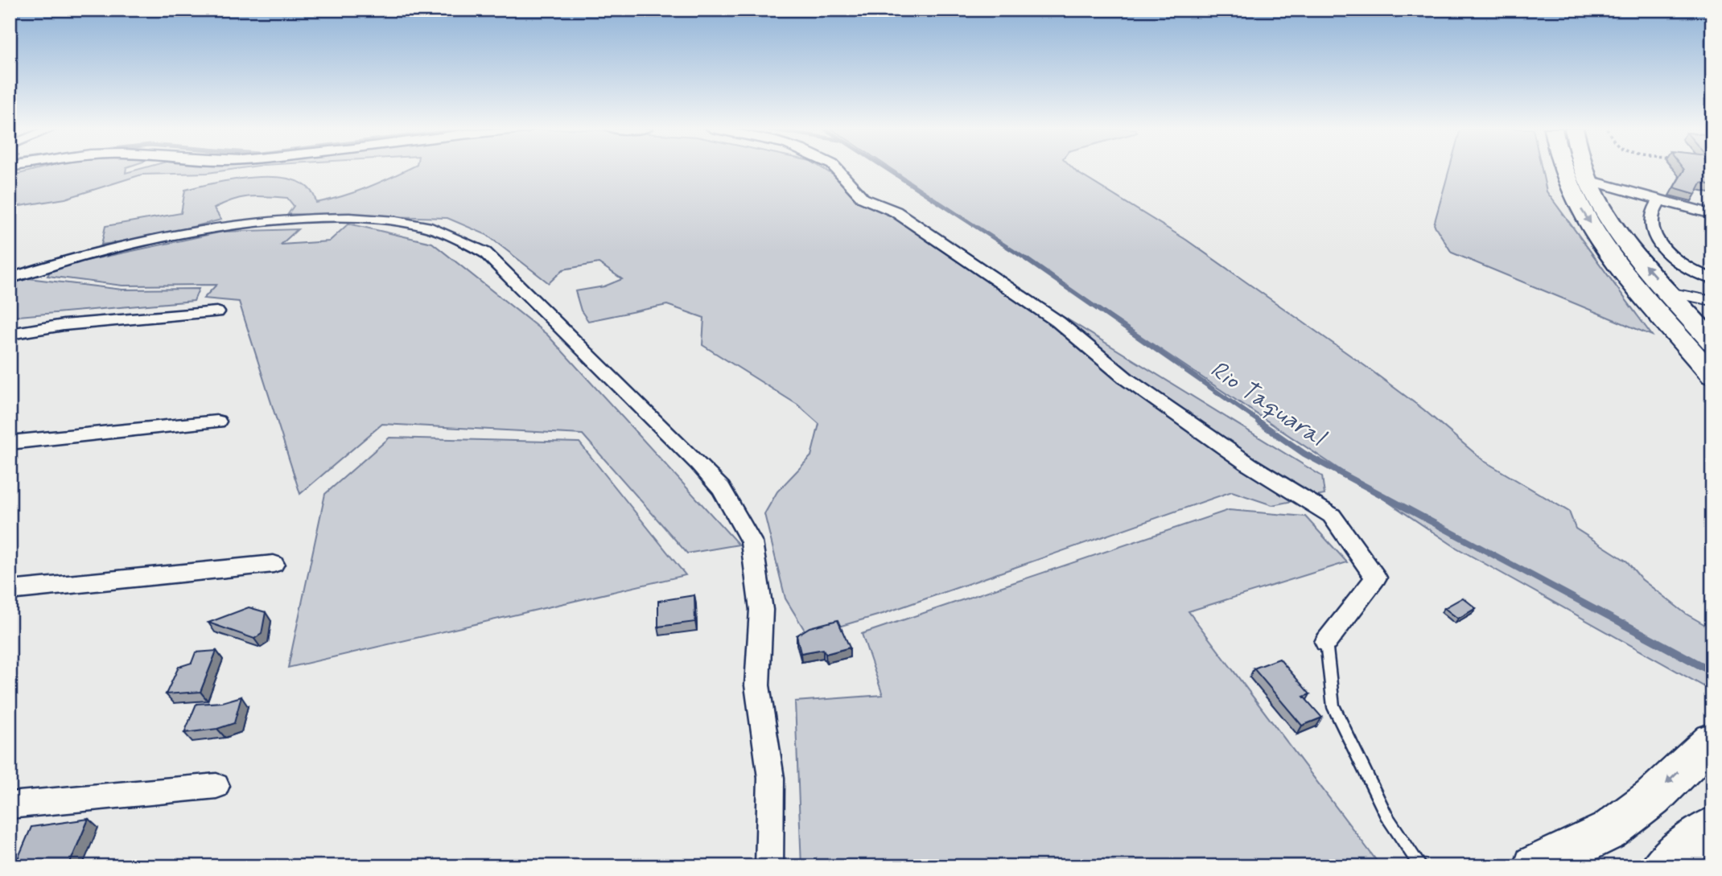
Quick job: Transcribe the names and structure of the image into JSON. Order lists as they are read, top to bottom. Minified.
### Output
{"water":["Rio Taquaral"]}
